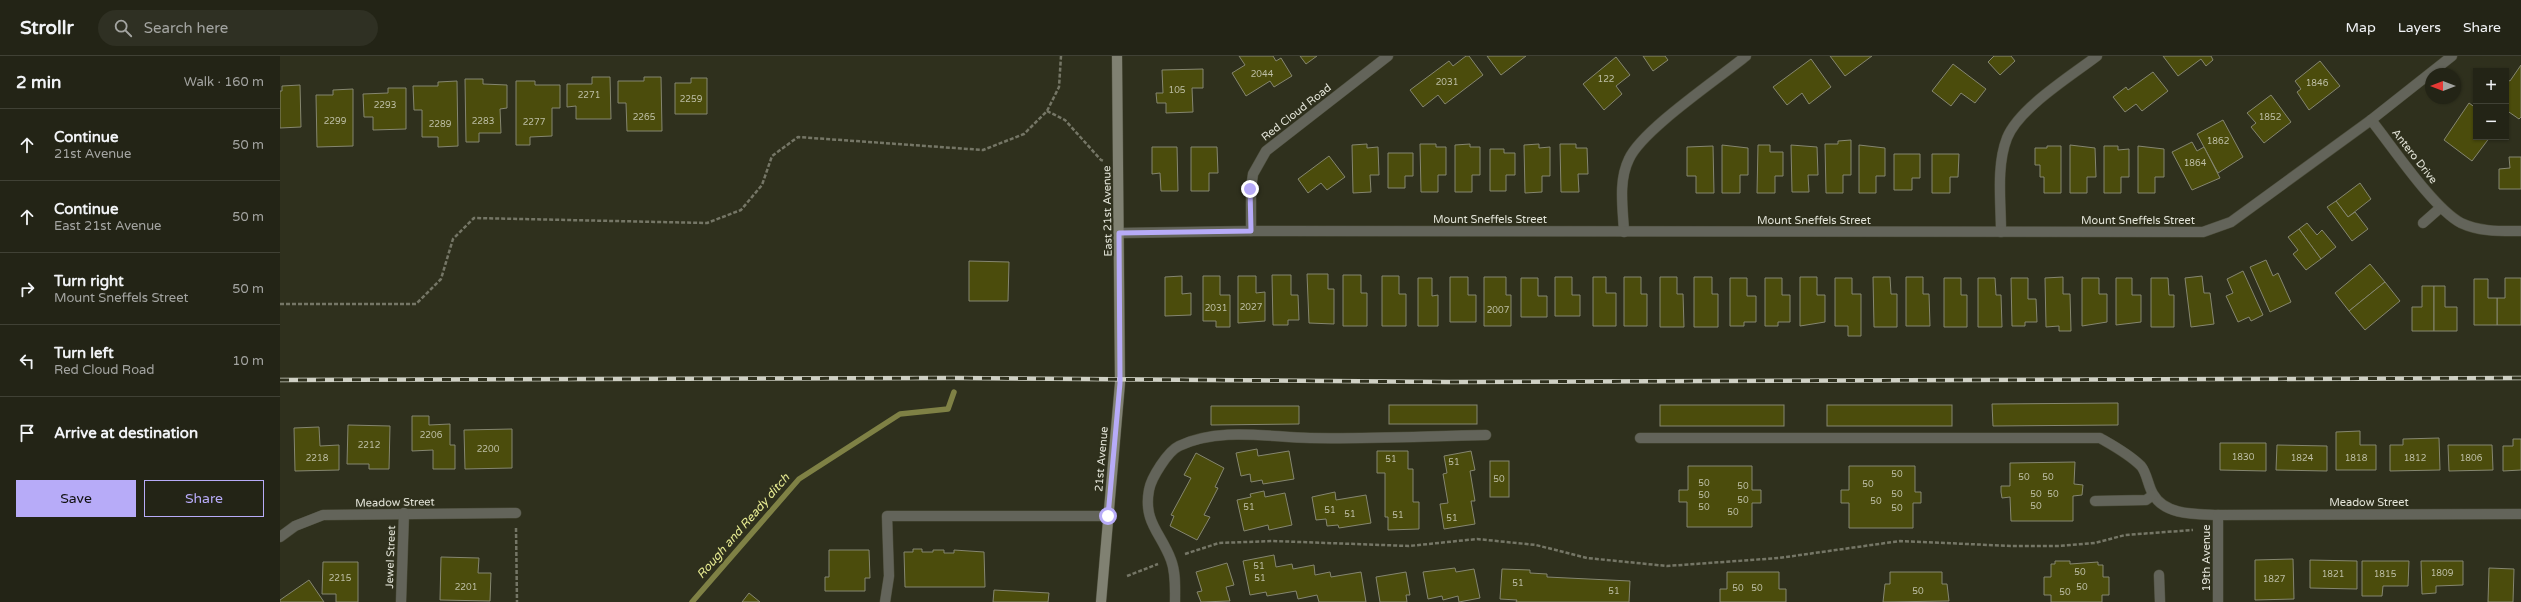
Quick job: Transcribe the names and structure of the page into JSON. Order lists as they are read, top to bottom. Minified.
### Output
{"streets":{"street":["Red Cloud Road","Antero Drive","East 21st Avenue","Mount Sneffels Street","21st Avenue","Meadow Street","Jewel Street","19th Avenue"]},"crossings":[["Red Cloud Road","Mount Sneffels Street"],["Antero Drive","Mount Sneffels Street"],["East 21st Avenue","Mount Sneffels Street"],["East 21st Avenue","21st Avenue"],["Meadow Street","Jewel Street"],["Meadow Street","19th Avenue"]],"water":["Rough and Ready ditch"],"house_numbers":["2044","122","2031","1846","105","2271","2259","2293","2265","1852","2299","2283","2277","2289","1862","1864","2027","2031","2007","2206","2212","2200","1830","2218","1824","1818","1812","1806","51","51","50","50","50","50","50","50","50","50","50","50","50","50","50","50","51","50","50","51","50","51","51","51","51","50","1809","1821","1815","2215","51","1827","51","2201","50","50","50","51","50","50"],"north":"left","page":{"header":"Strollr","search":"Search here","nav":["Map","Layers","Share"],"heading":["2 min","Walk · 160 m"],"map_buttons":["+","−"],"list":[["Continue","21st Avenue","50 m"],["Continue","East 21st Avenue","50 m"],["Turn right","Mount Sneffels Street","50 m"],["Turn left","Red Cloud Road","10 m"],"Arrive at destination"],"buttons":["Save","Share"]}}
